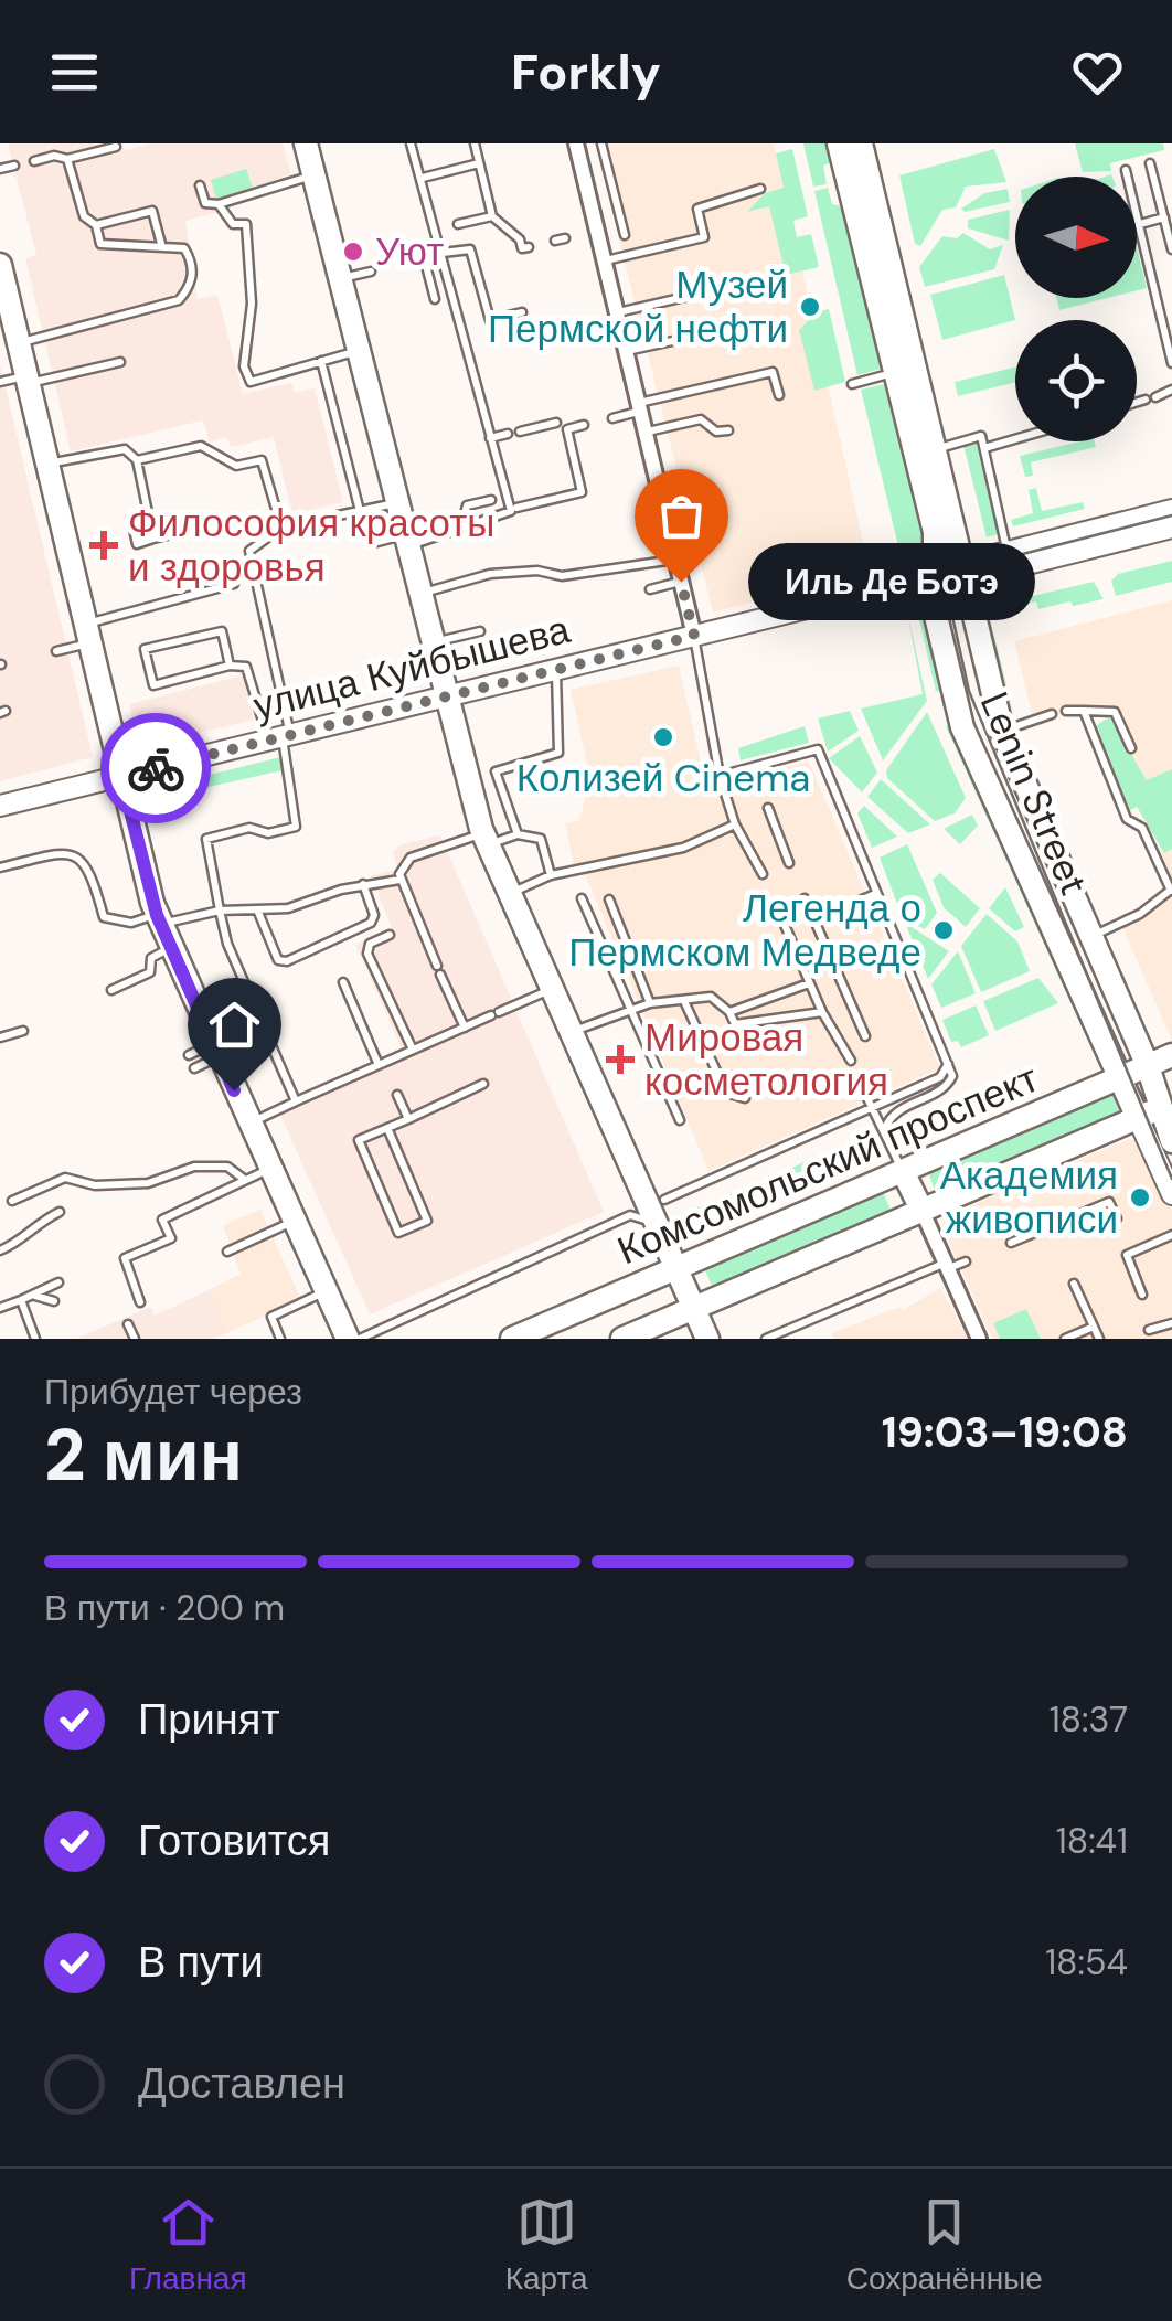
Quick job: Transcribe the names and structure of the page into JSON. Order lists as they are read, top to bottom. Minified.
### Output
{"streets":{"main road":["улица Куйбышева","Lenin Street","Комсомольский проспект"]},"crossings":[["улица Куйбышева","Lenin Street"],["Lenin Street","Комсомольский проспект"]],"places":{"other":["Уют","Музей Пермской нефти","Иль Де Ботэ","Колизей Cinema","Легенда о Пермском Медведе","Академия живописи"],"health":["Философия красоты и здоровья","Мировая косметология"]},"north":"right","page":{"header":"Forkly","bubble":"Иль Де Ботэ","heading":["2 мин","Прибудет через","19:03–19:08"],"bar":"В пути · 200 m","list":[["Принят","18:37"],["Готовится","18:41"],["В пути","18:54"],"Доставлен"],"tabs":["Главная","Карта","Сохранённые"]}}
